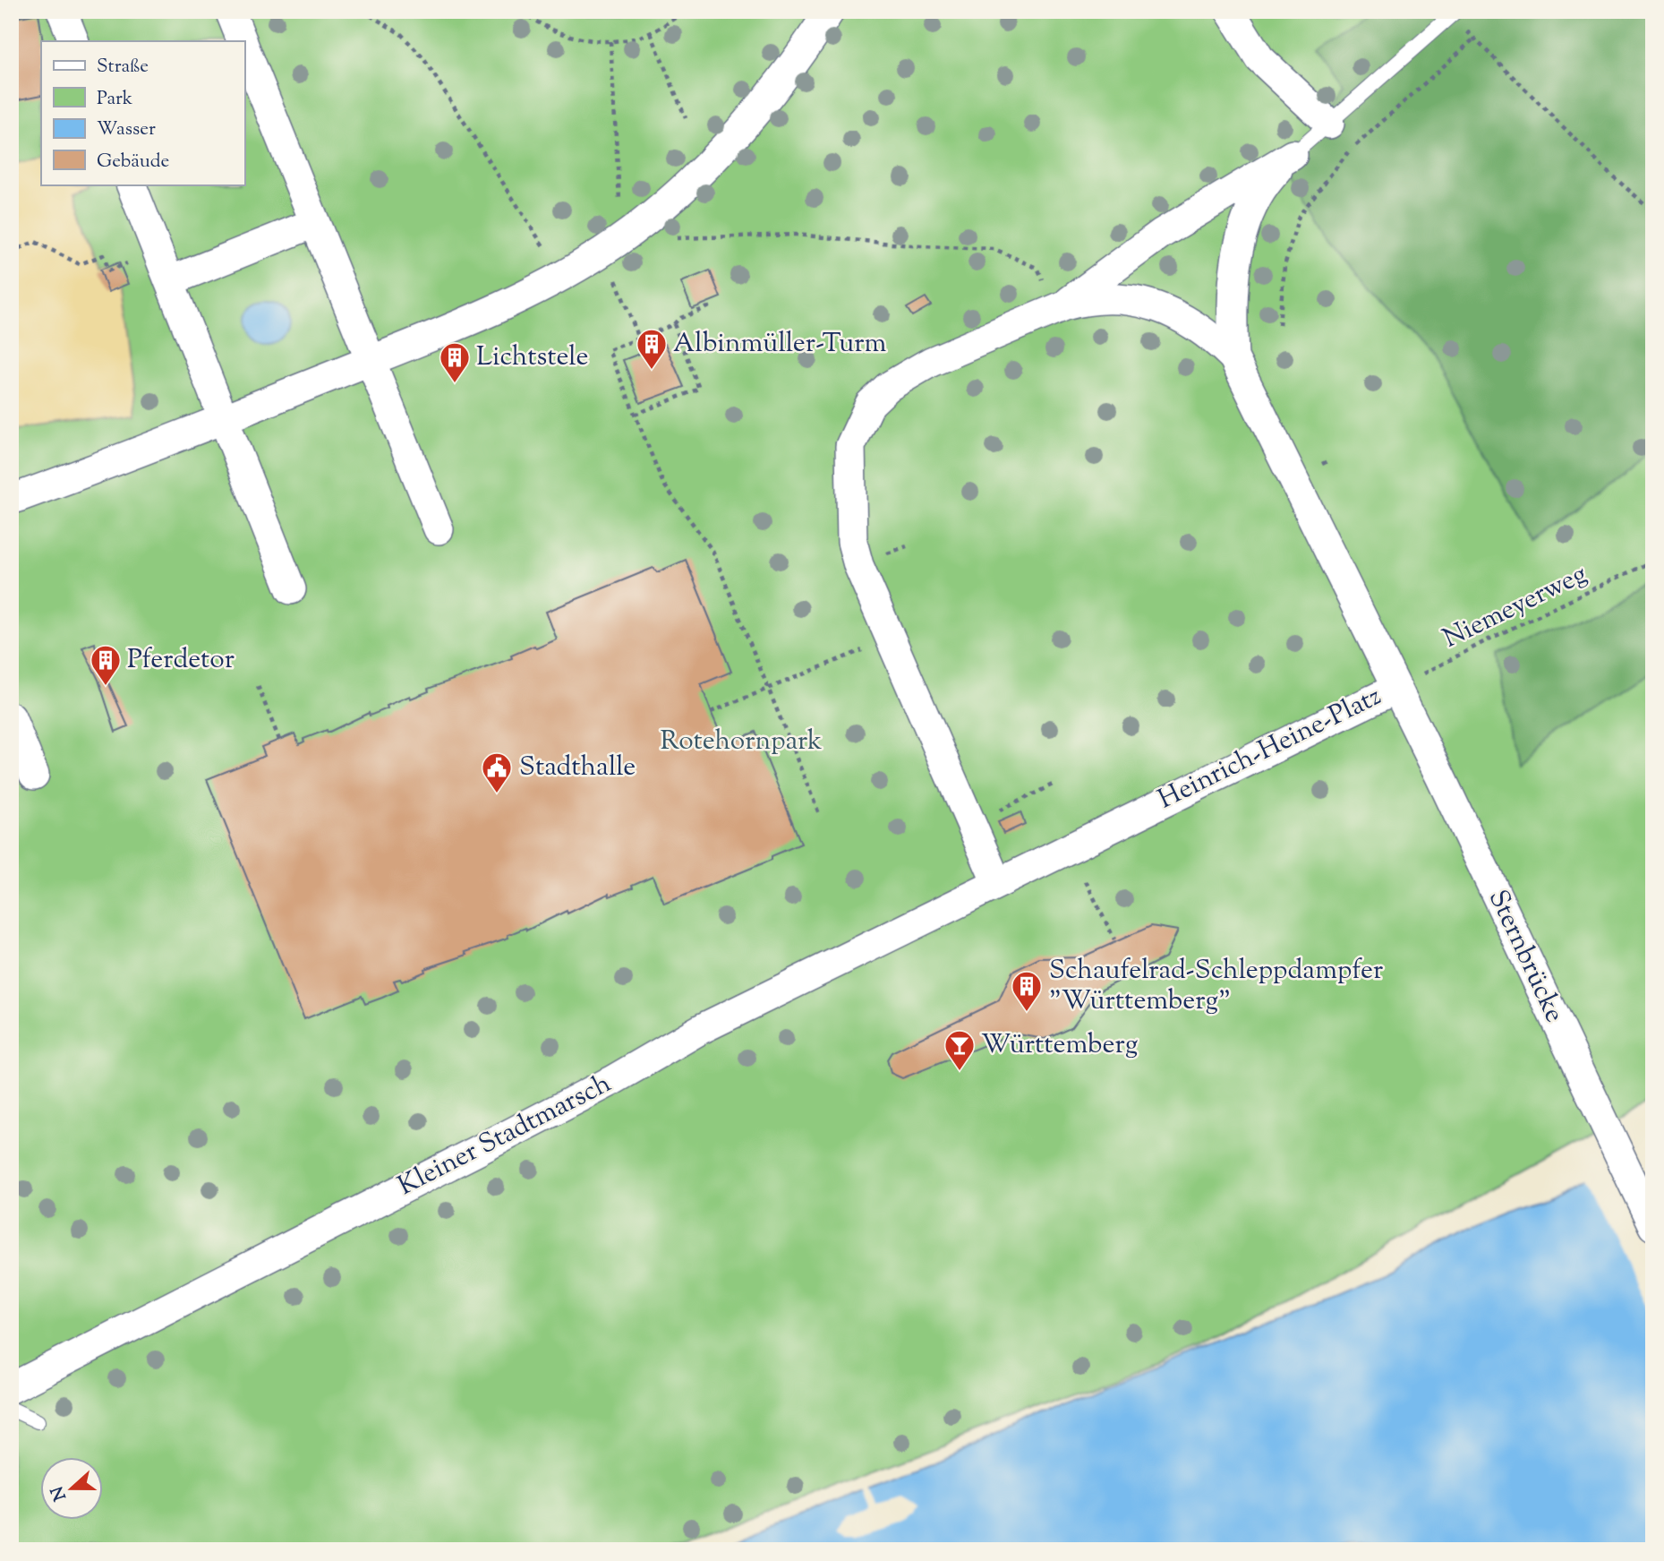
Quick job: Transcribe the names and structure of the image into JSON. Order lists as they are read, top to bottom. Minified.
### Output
{"streets":{"street":["Heinrich-Heine-Platz","Sternbrücke","Kleiner Stadtmarsch"],"path":["Niemeyerweg"]},"crossings":[["Niemeyerweg","Heinrich-Heine-Platz"],["Niemeyerweg","Sternbrücke"],["Heinrich-Heine-Platz","Sternbrücke"],["Heinrich-Heine-Platz","Kleiner Stadtmarsch"]],"parks":["Rotehornpark"],"places":{"building":["Albinmüller-Turm","Lichtstele","Pferdetor","Schaufelrad-Schleppdampfer \"Württemberg\""],"public building":["Stadthalle"],"bar":["Württemberg"]},"legend":["Straße","Park","Wasser","Gebäude"],"north":"left"}
